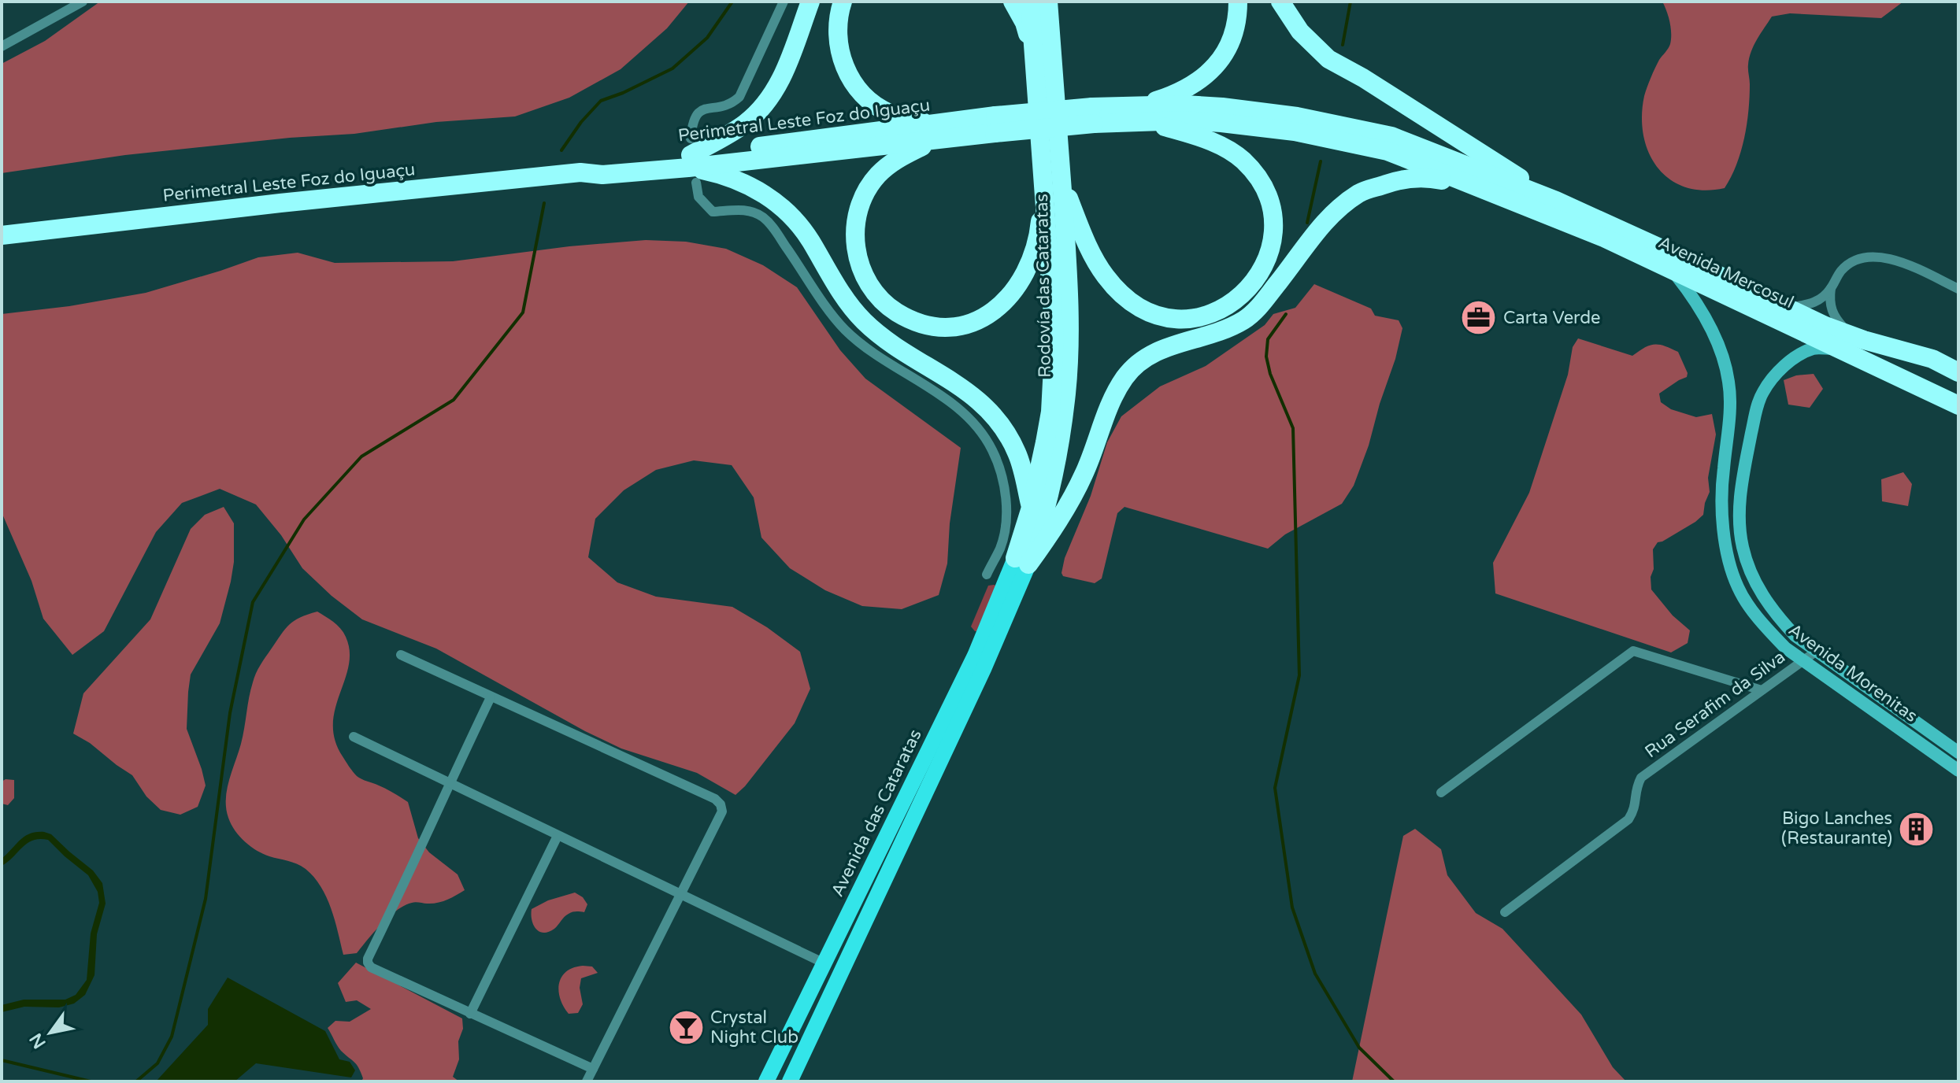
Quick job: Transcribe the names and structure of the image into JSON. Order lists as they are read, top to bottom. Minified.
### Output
{"streets":{"highway":["Perimetral Leste Foz do Iguaçu","Avenida Mercosul","Rodovía das Cataratas"],"main road":["Avenida Morenitas","Avenida das Cataratas"],"street":["Rua Serafim da Silva"]},"crossings":[["Avenida Mercosul","Avenida Morenitas"],["Rodovía das Cataratas","Avenida das Cataratas"],["Avenida Morenitas","Rua Serafim da Silva"]],"places":{"office":["Carta Verde"],"building":["Bigo Lanches (Restaurante)"],"bar":["Crystal Night Club"]},"north":"bottom left"}
